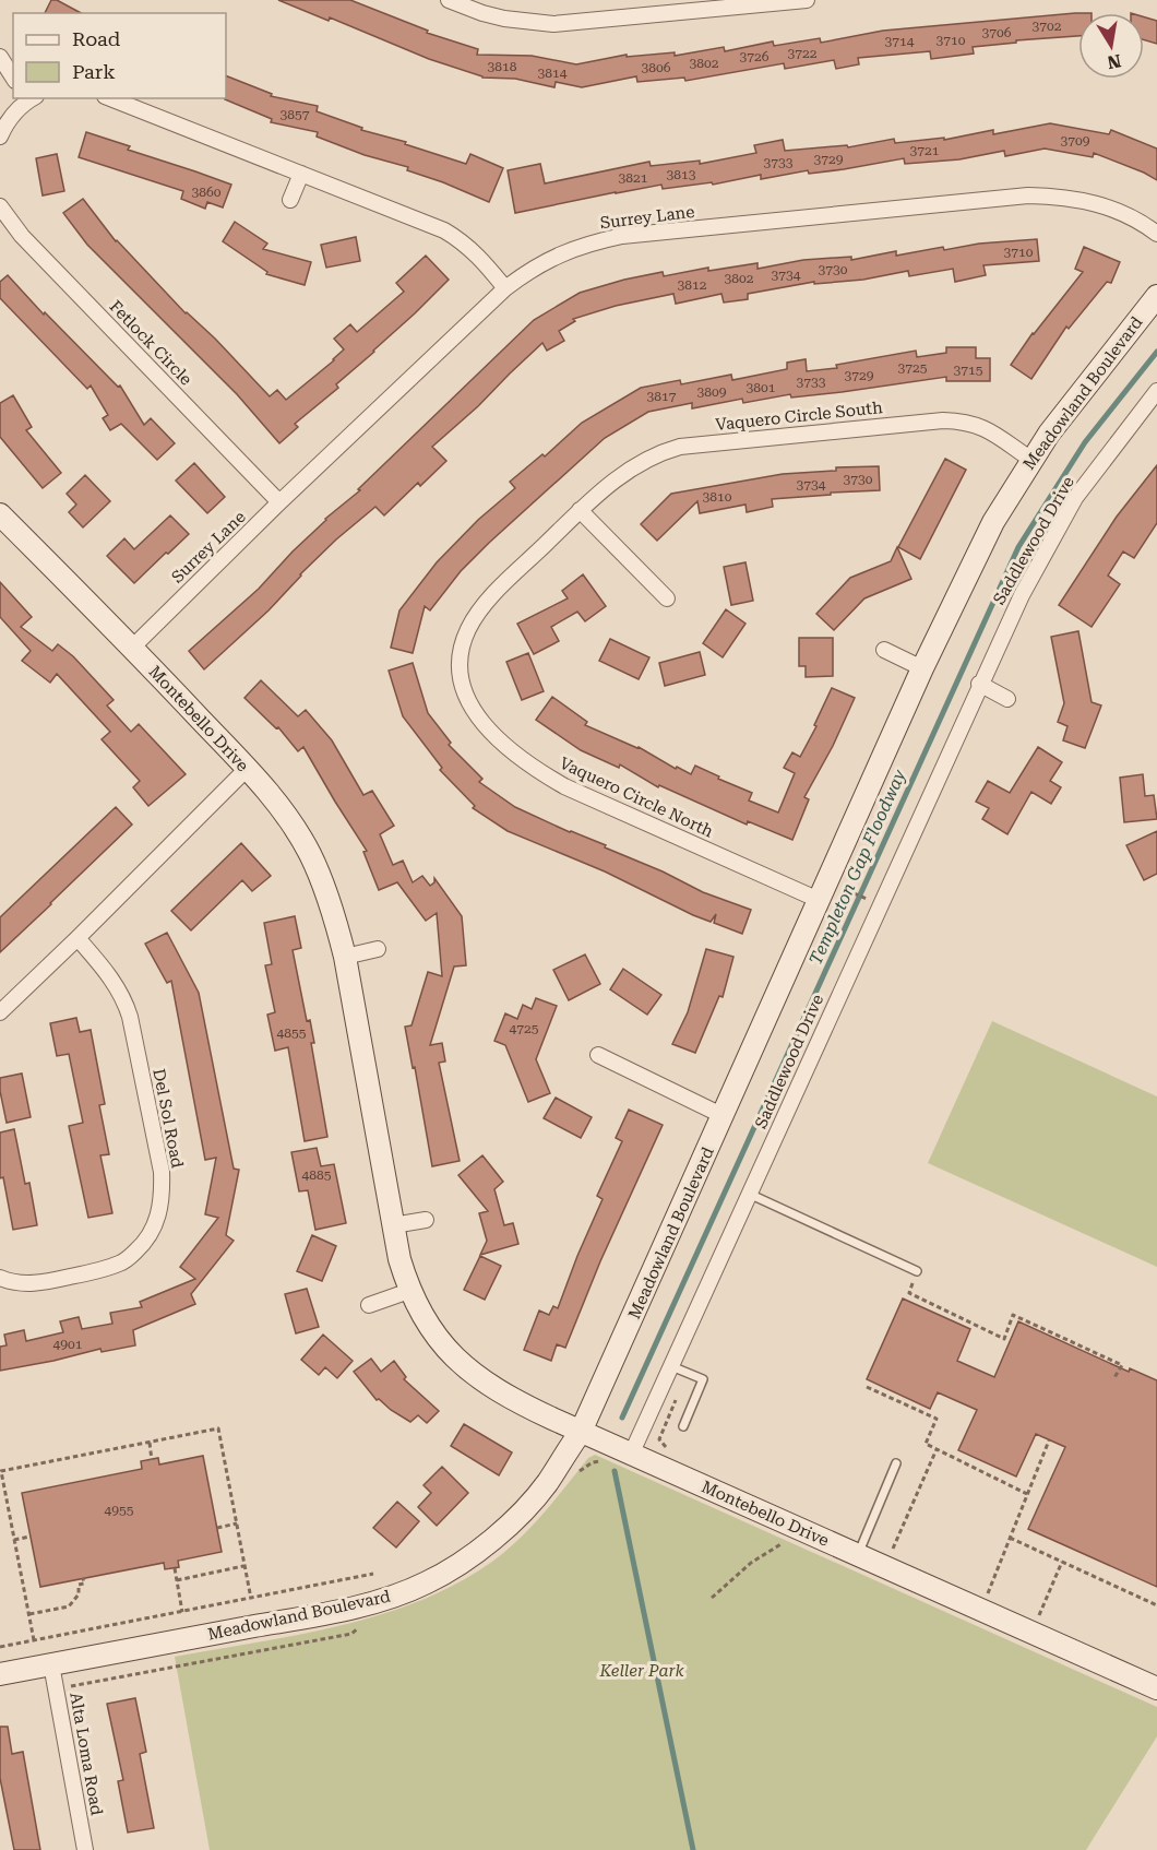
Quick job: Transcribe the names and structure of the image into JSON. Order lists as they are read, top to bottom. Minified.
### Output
{"streets":{"street":["Surrey Lane","Fetlock Circle","Meadowland Boulevard","Vaquero Circle South","Saddlewood Drive","Montebello Drive","Vaquero Circle North","Del Sol Road","Alta Loma Road"]},"crossings":[["Surrey Lane","Fetlock Circle"],["Surrey Lane","Montebello Drive"],["Meadowland Boulevard","Vaquero Circle South"],["Meadowland Boulevard","Montebello Drive"],["Meadowland Boulevard","Vaquero Circle North"],["Meadowland Boulevard","Alta Loma Road"],["Vaquero Circle South","Vaquero Circle North"],["Saddlewood Drive","Montebello Drive"]],"water":["Templeton Gap Floodway"],"parks":["Keller Park"],"house_numbers":["3702","3706","3710","3714","3722","3726","3802","3818","3806","3814","3857","3709","3721","3729","3733","3813","3821","3860","3710","3730","3734","3802","3812","3725","3715","3729","3733","3801","3809","3817","3730","3734","3810","4725","4855","4885","4901","4955"],"legend":["Road","Park"],"north":"bottom"}
